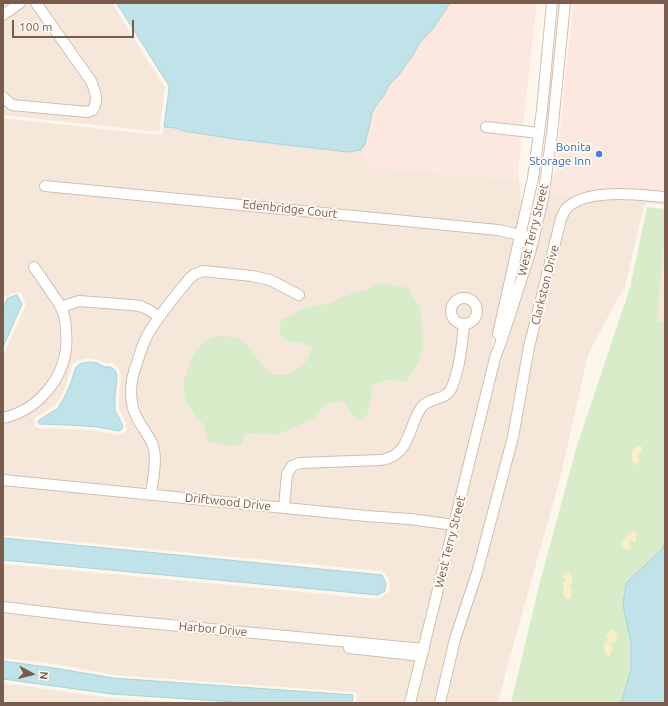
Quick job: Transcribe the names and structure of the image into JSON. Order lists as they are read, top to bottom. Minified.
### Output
{"streets":{"street":["Edenbridge Court","West Terry Street","Clarkston Drive","Driftwood Drive","Harbor Drive"]},"crossings":[["Edenbridge Court","West Terry Street"],["West Terry Street","Driftwood Drive"],["West Terry Street","Harbor Drive"]],"places":["Bonita Storage Inn"],"scale_bar":"100 m","north":"right"}
